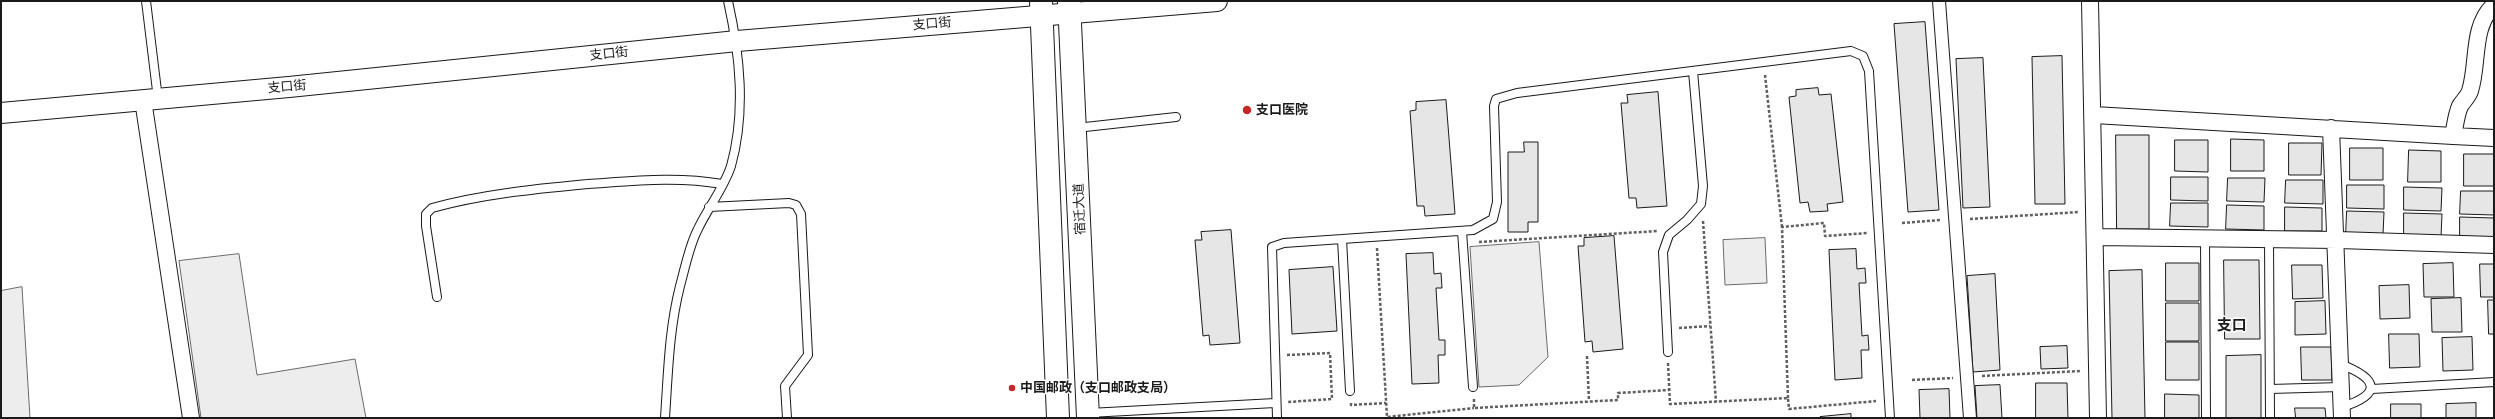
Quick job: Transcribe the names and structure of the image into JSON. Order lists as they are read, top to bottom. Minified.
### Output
{"streets":{"main road":["宿迁大道"],"street":["支口街"]},"crossings":[["支口街","宿迁大道"]],"districts":["支口"],"places":["支口医院","中国邮政（支口邮政支局）"]}
